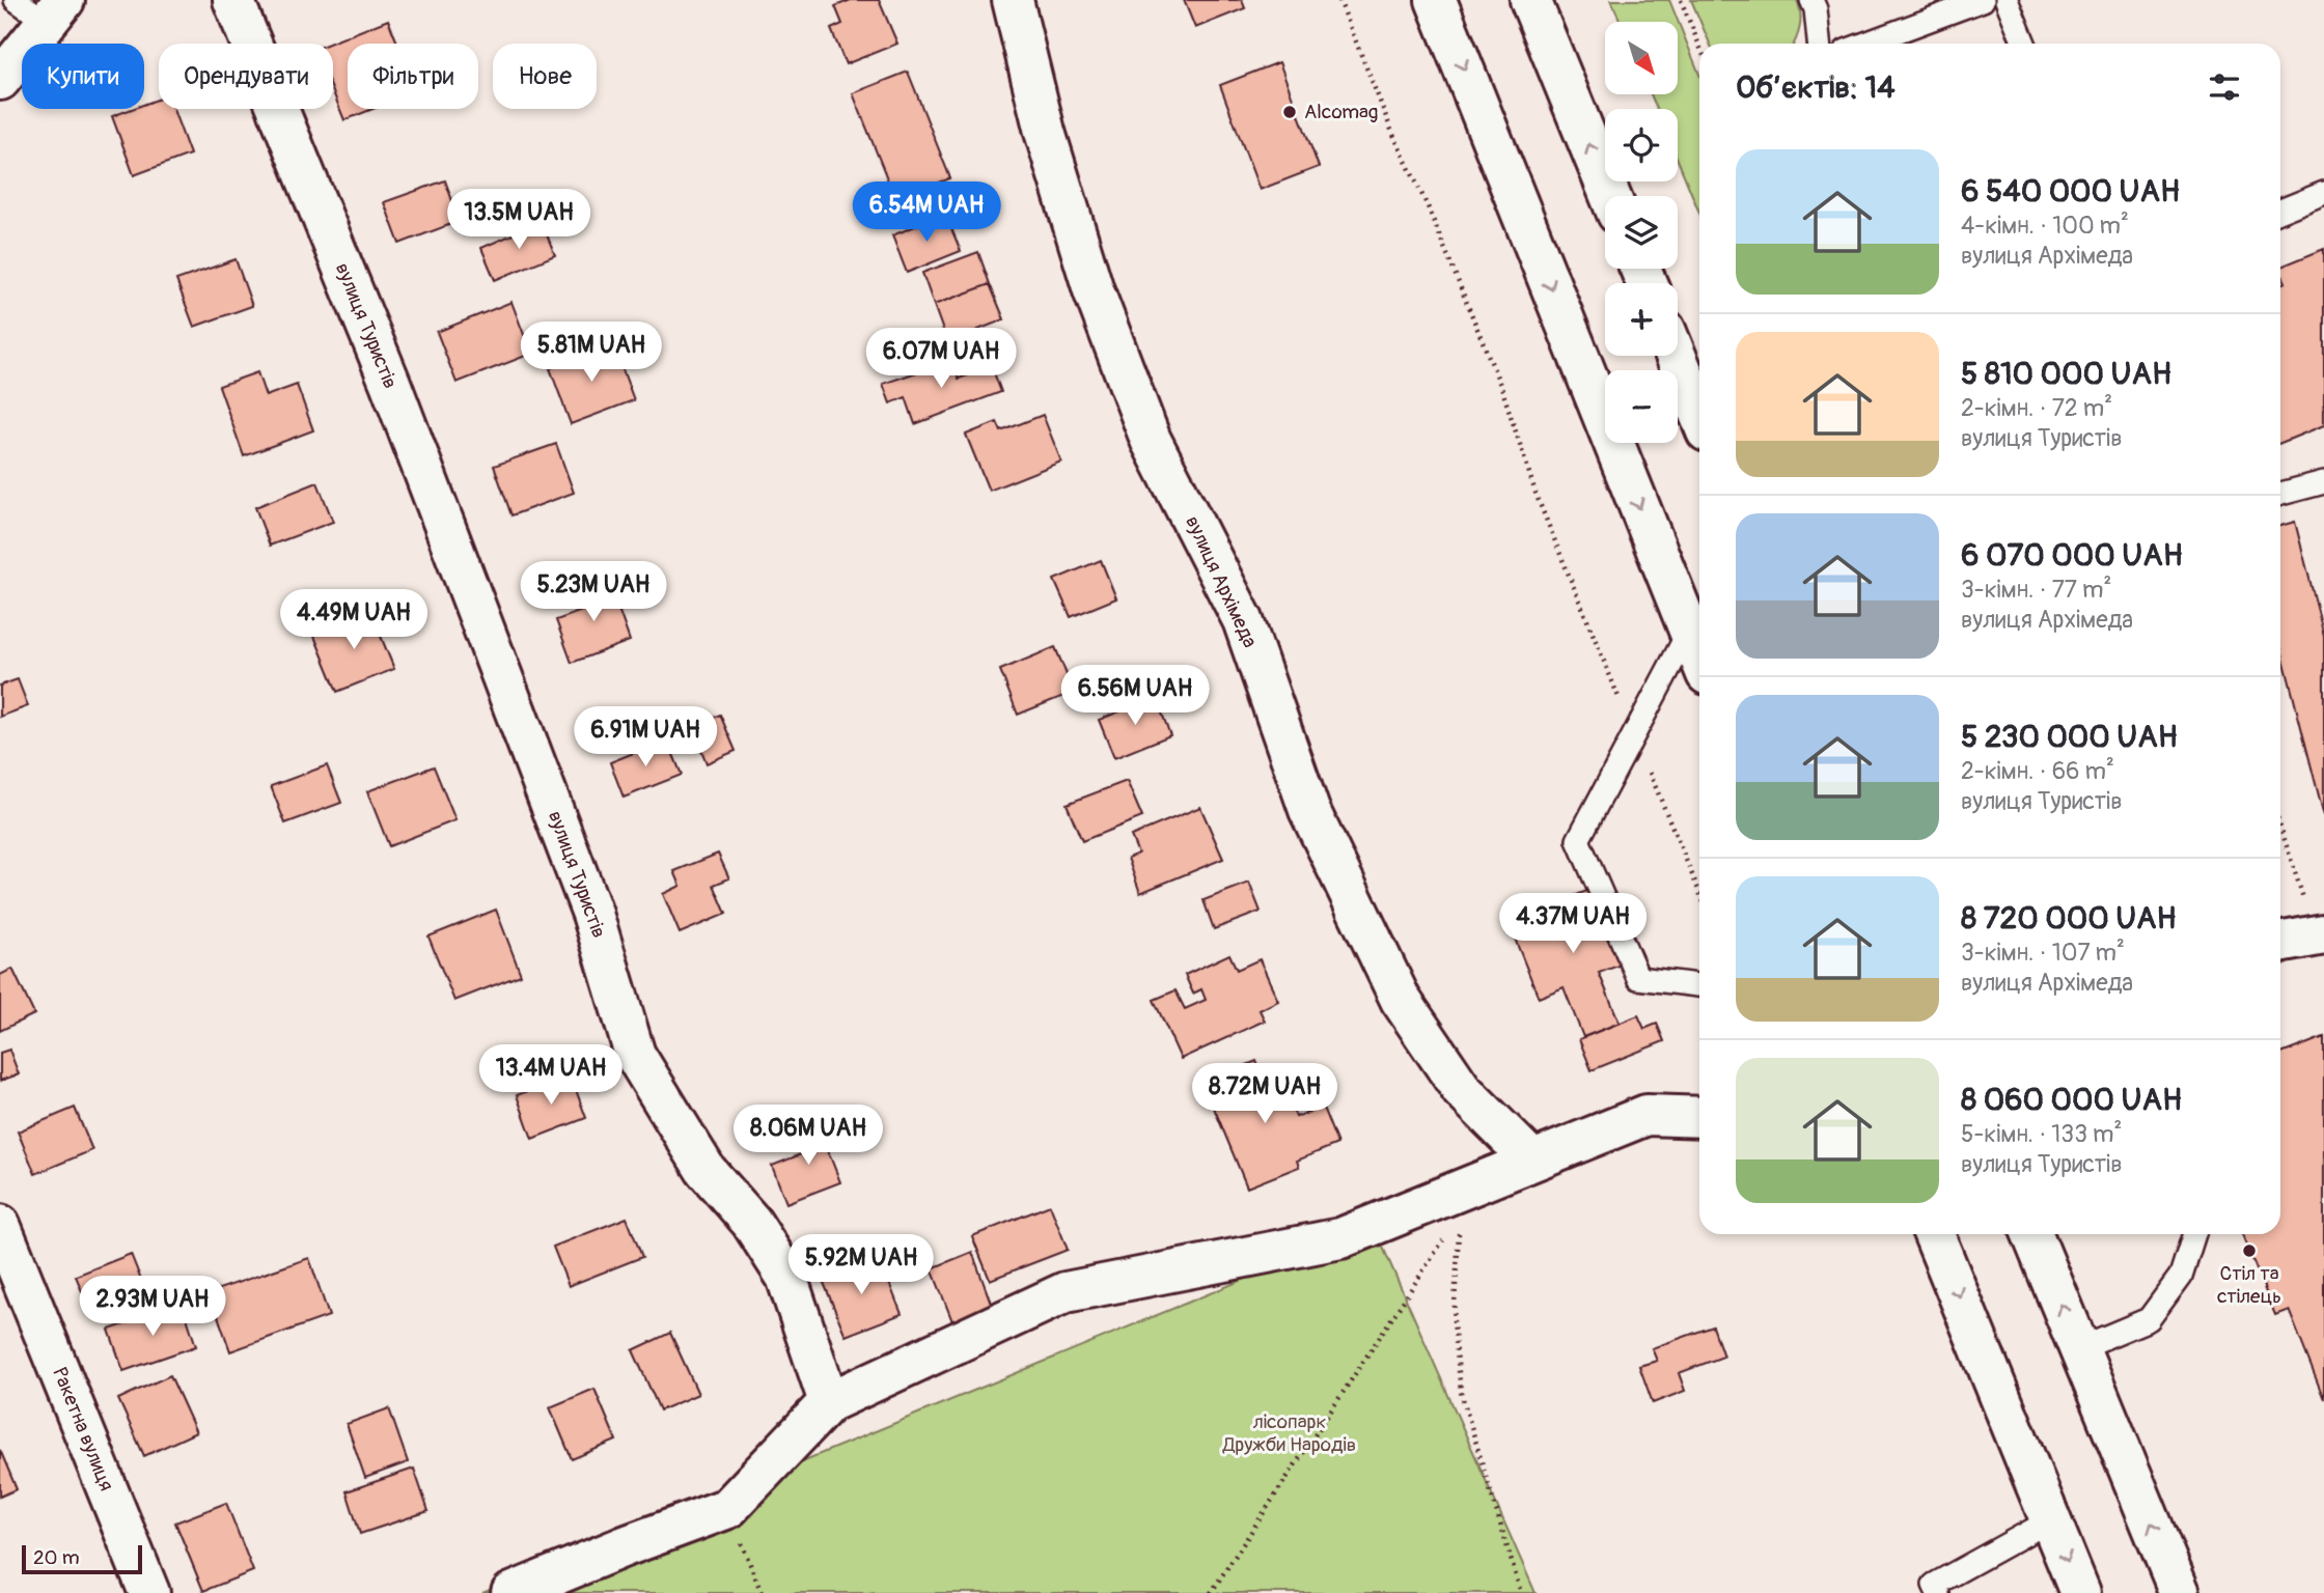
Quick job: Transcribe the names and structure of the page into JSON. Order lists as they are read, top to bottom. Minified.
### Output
{"streets":{"street":["вулиця Туристів","вулиця Архімеда","Ракетна вулиця"]},"parks":["лісопарк Дружби Народів"],"places":["Alcomag","Стіл та стілець"],"scale_bar":"20 m","north":"bottom right","page":{"map_buttons":["+","−"],"chip":["Купити","Орендувати","Фільтри","Нове"],"heading":"Об’єктів: 14","list":[{"name":"6 540 000 UAH","note":"4-кімн. · 100 m² · вулиця Архімеда"},{"name":"5 810 000 UAH","note":"2-кімн. · 72 m² · вулиця Туристів"},{"name":"6 070 000 UAH","note":"3-кімн. · 77 m² · вулиця Архімеда"},{"name":"5 230 000 UAH","note":"2-кімн. · 66 m² · вулиця Туристів"},{"name":"8 720 000 UAH","note":"3-кімн. · 107 m² · вулиця Архімеда"},{"name":"8 060 000 UAH","note":"5-кімн. · 133 m² · вулиця Туристів"}],"price":["6.54M UAH","13.5M UAH","5.81M UAH","6.07M UAH","5.23M UAH","4.49M UAH","6.56M UAH","6.91M UAH","4.37M UAH","13.4M UAH","8.72M UAH","8.06M UAH","5.92M UAH","2.93M UAH"],"scale":"20 m"}}
